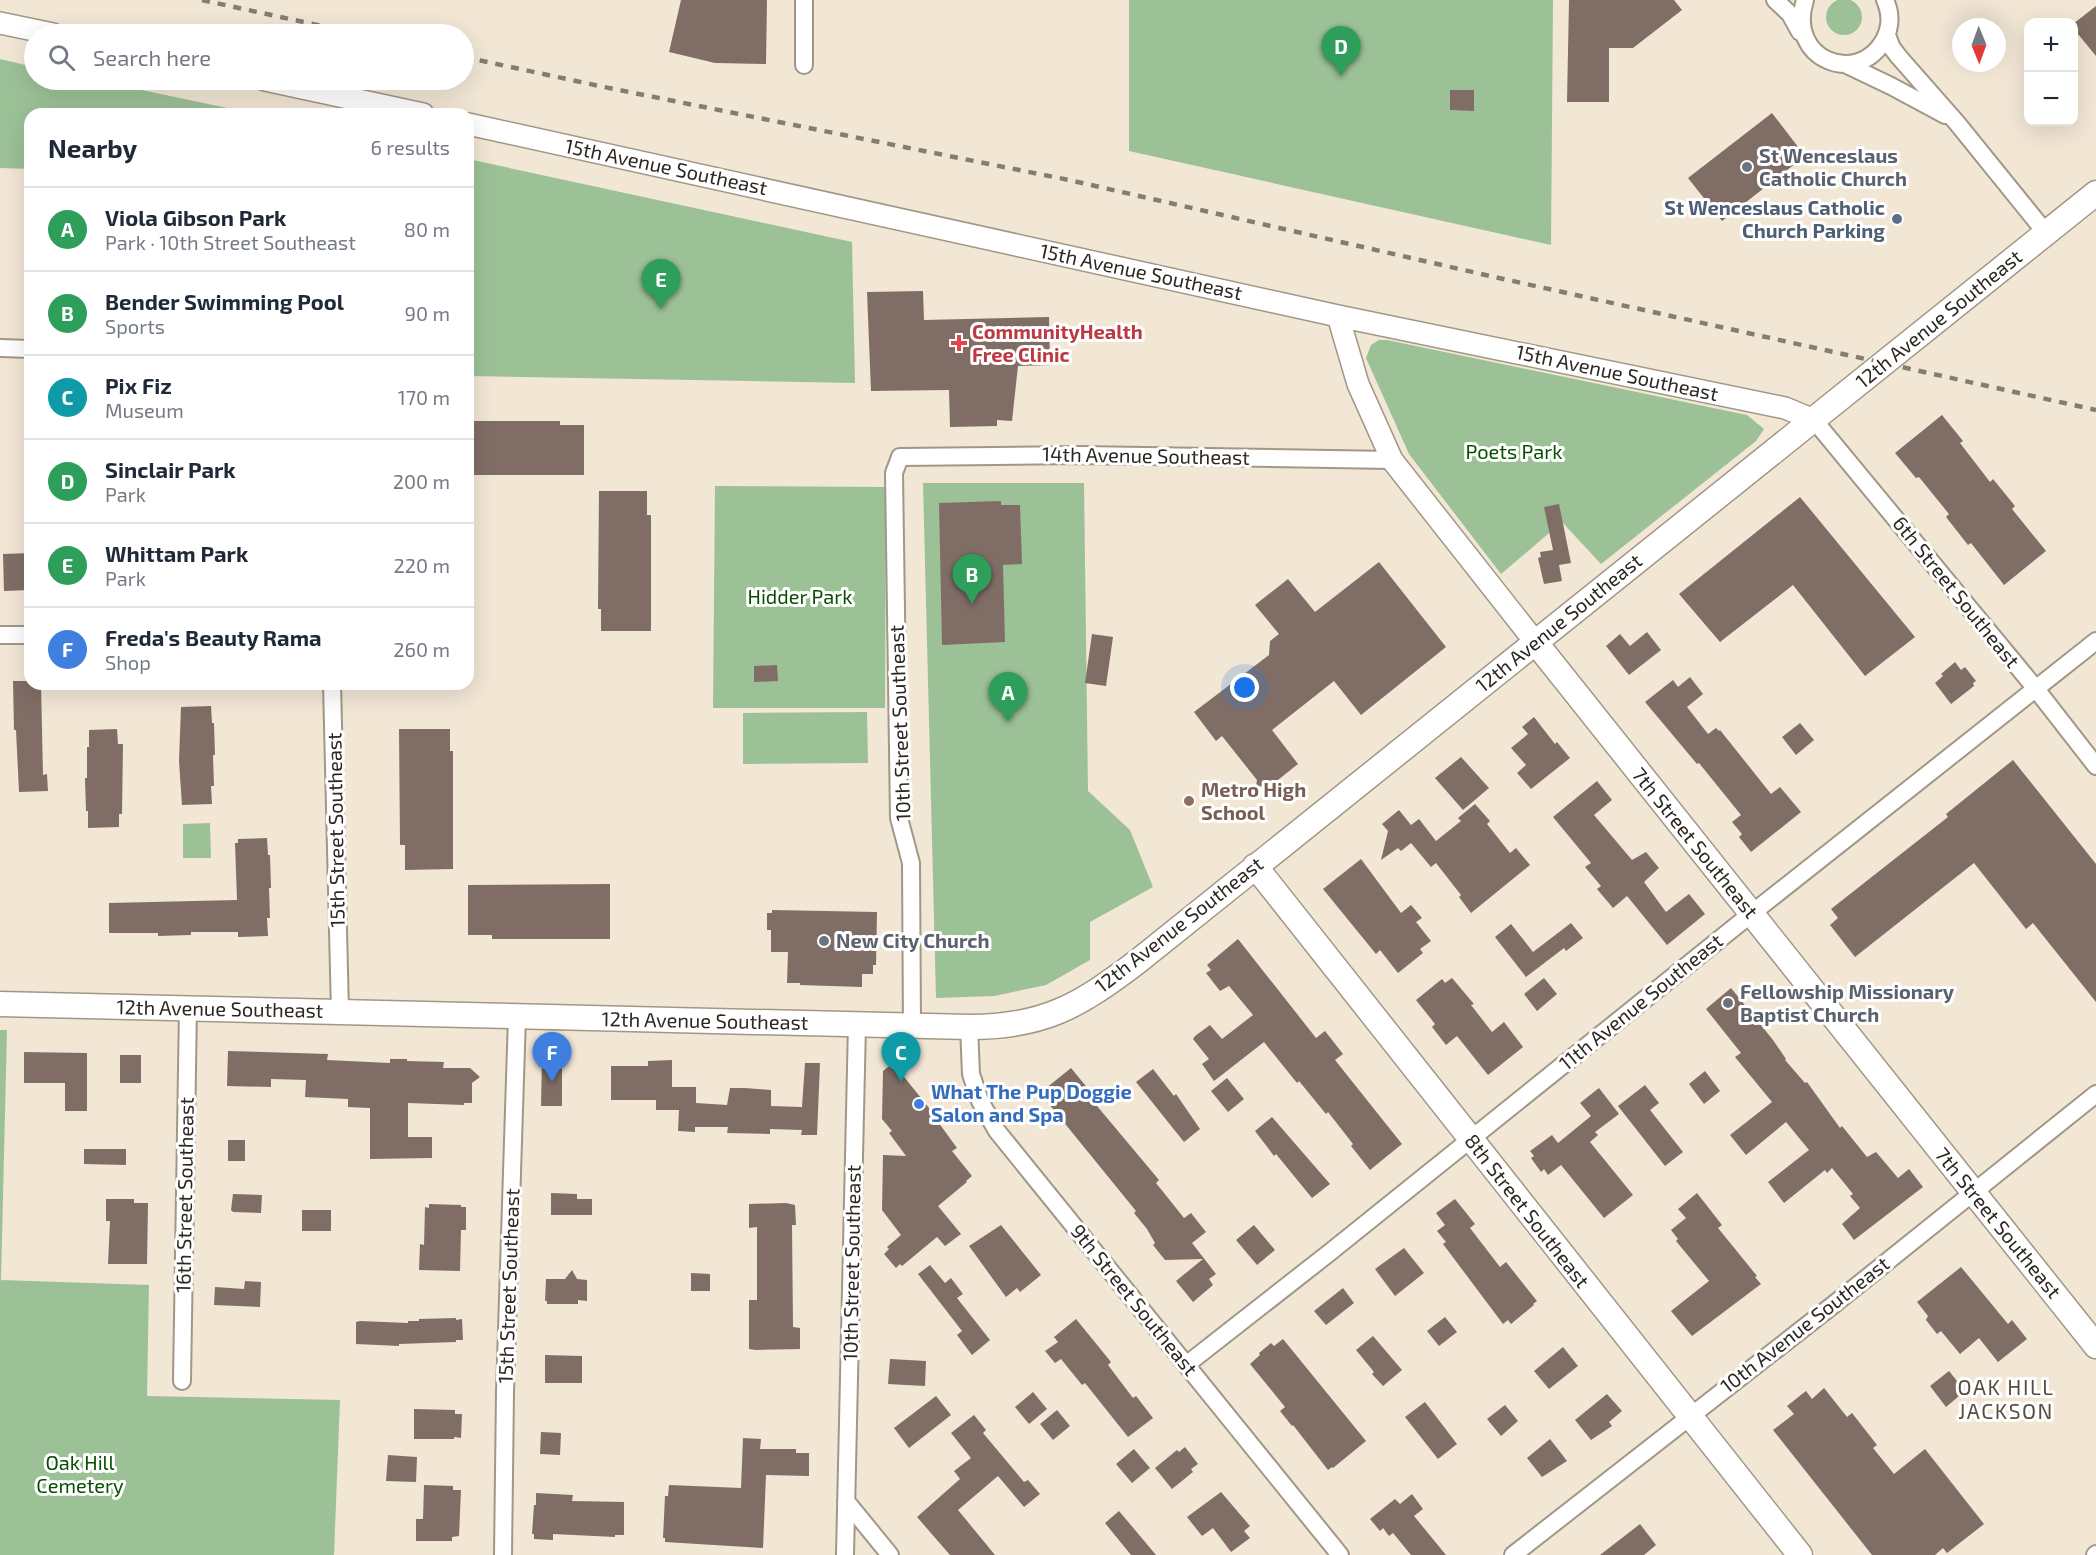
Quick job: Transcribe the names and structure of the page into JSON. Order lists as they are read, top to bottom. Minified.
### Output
{"streets":{"main road":["12th Avenue Southeast","7th Street Southeast","8th Street Southeast"],"street":["15th Avenue Southeast","14th Avenue Southeast","6th Street Southeast","10th Street Southeast","15th Street Southeast","11th Avenue Southeast","16th Street Southeast","9th Street Southeast","10th Avenue Southeast"]},"crossings":[["15th Avenue Southeast","12th Avenue Southeast"],["15th Avenue Southeast","6th Street Southeast"],["15th Avenue Southeast","7th Street Southeast"],["12th Avenue Southeast","6th Street Southeast"],["12th Avenue Southeast","10th Street Southeast"],["12th Avenue Southeast","15th Street Southeast"],["12th Avenue Southeast","7th Street Southeast"],["12th Avenue Southeast","16th Street Southeast"],["12th Avenue Southeast","8th Street Southeast"],["12th Avenue Southeast","9th Street Southeast"],["14th Avenue Southeast","10th Street Southeast"],["14th Avenue Southeast","7th Street Southeast"],["6th Street Southeast","11th Avenue Southeast"],["7th Street Southeast","11th Avenue Southeast"],["7th Street Southeast","10th Avenue Southeast"],["11th Avenue Southeast","8th Street Southeast"],["11th Avenue Southeast","9th Street Southeast"],["8th Street Southeast","10th Avenue Southeast"]],"districts":["OAK HILL JACKSON"],"parks":["Poets Park","Hidder Park","Oak Hill Cemetery"],"places":{"other":["St Wenceslaus Catholic Church","St Wenceslaus Catholic Church Parking","Metro High School","New City Church","Fellowship Missionary Baptist Church","What The Pup Doggie Salon and Spa"],"health":["CommunityHealth Free Clinic"]},"north":"bottom","page":{"map_buttons":["+","−"],"search":"Search here","pins":["D","E","B","A","C","F"],"heading":["Nearby","6 results"],"list":[{"mark":"A","name":"Viola Gibson Park","note":"Park · 10th Street Southeast","value":"80 m"},{"mark":"B","name":"Bender Swimming Pool","note":"Sports","value":"90 m"},{"mark":"C","name":"Pix Fiz","note":"Museum","value":"170 m"},{"mark":"D","name":"Sinclair Park","note":"Park","value":"200 m"},{"mark":"E","name":"Whittam Park","note":"Park","value":"220 m"},{"mark":"F","name":"Freda's Beauty Rama","note":"Shop","value":"260 m"}]}}
